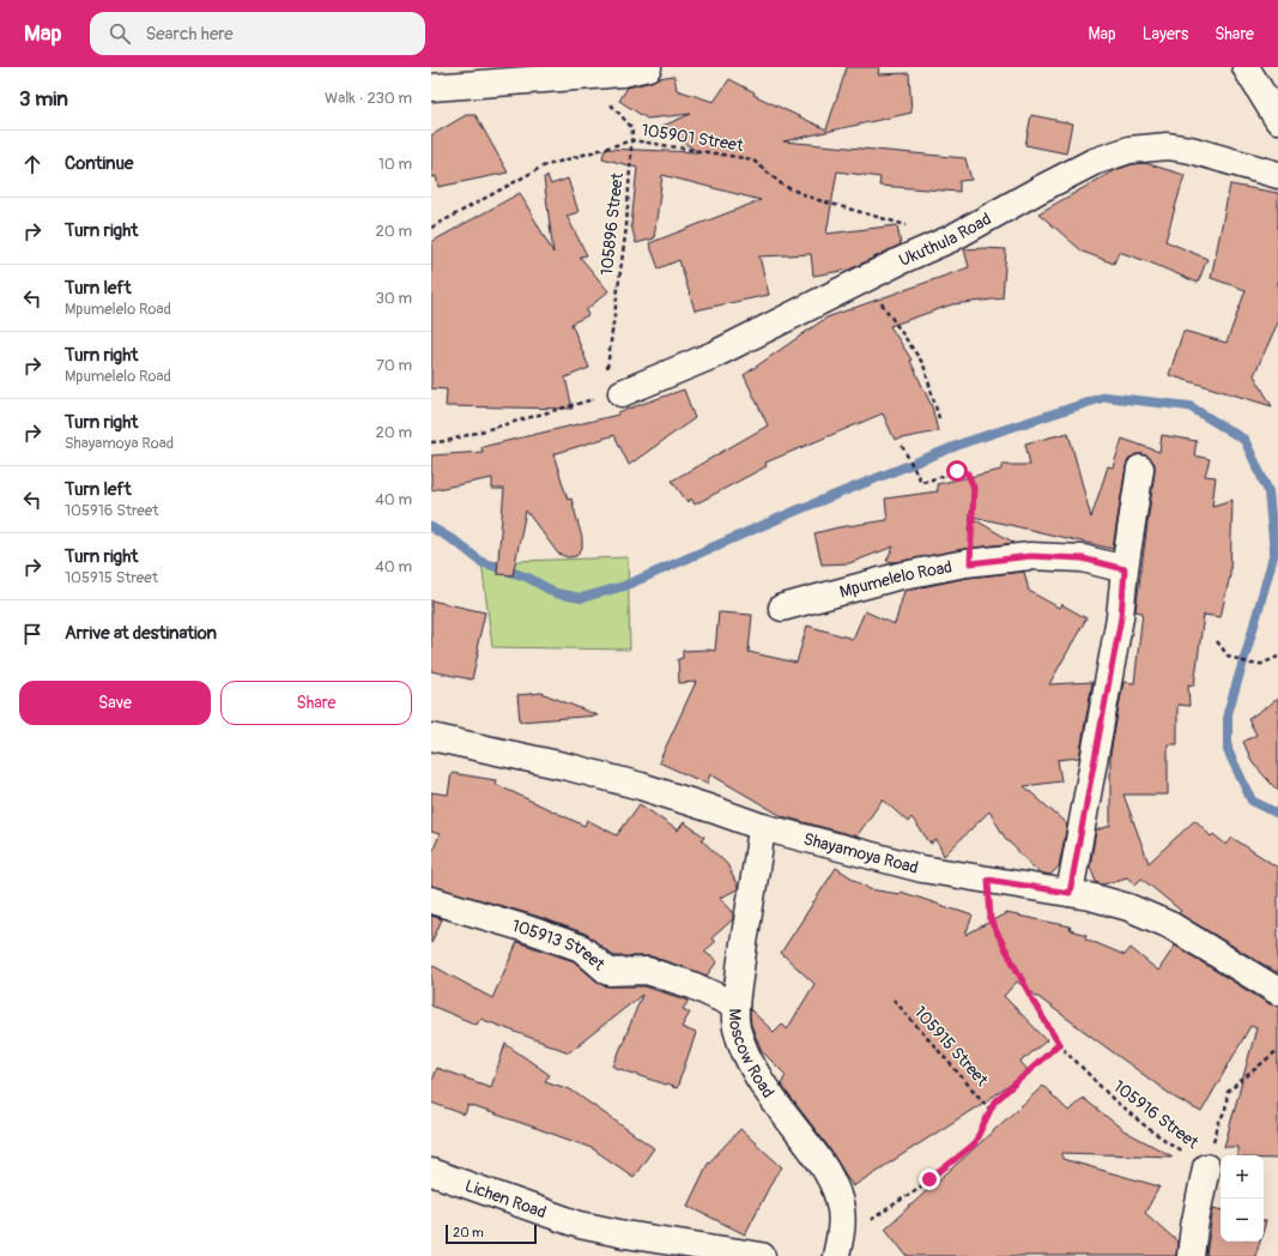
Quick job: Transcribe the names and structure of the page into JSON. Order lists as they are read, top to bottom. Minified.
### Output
{"streets":{"street":["Ukuthula Road","Mpumelelo Road","Shayamoya Road","105913 Street","Moscow Road","Lichen Road"],"path":["105901 Street","105896 Street","105915 Street","105916 Street"]},"crossings":[["105901 Street","105896 Street"],["105901 Street","Ukuthula Road"],["105896 Street","Ukuthula Road"],["Shayamoya Road","Moscow Road"],["Shayamoya Road","105916 Street"],["105913 Street","Moscow Road"],["105915 Street","Moscow Road"],["105915 Street","105916 Street"]],"scale_bar":"20 m","page":{"header":"Map","search":"Search here","nav":["Map","Layers","Share"],"heading":["3 min","Walk · 230 m"],"list":[["Continue","10 m"],["Turn right","20 m"],["Turn left","Mpumelelo Road","30 m"],["Turn right","Mpumelelo Road","70 m"],["Turn right","Shayamoya Road","20 m"],["Turn left","105916 Street","40 m"],["Turn right","105915 Street","40 m"],"Arrive at destination"],"buttons":["Save","Share"],"map_buttons":["+","−"],"scale":"20 m"}}
